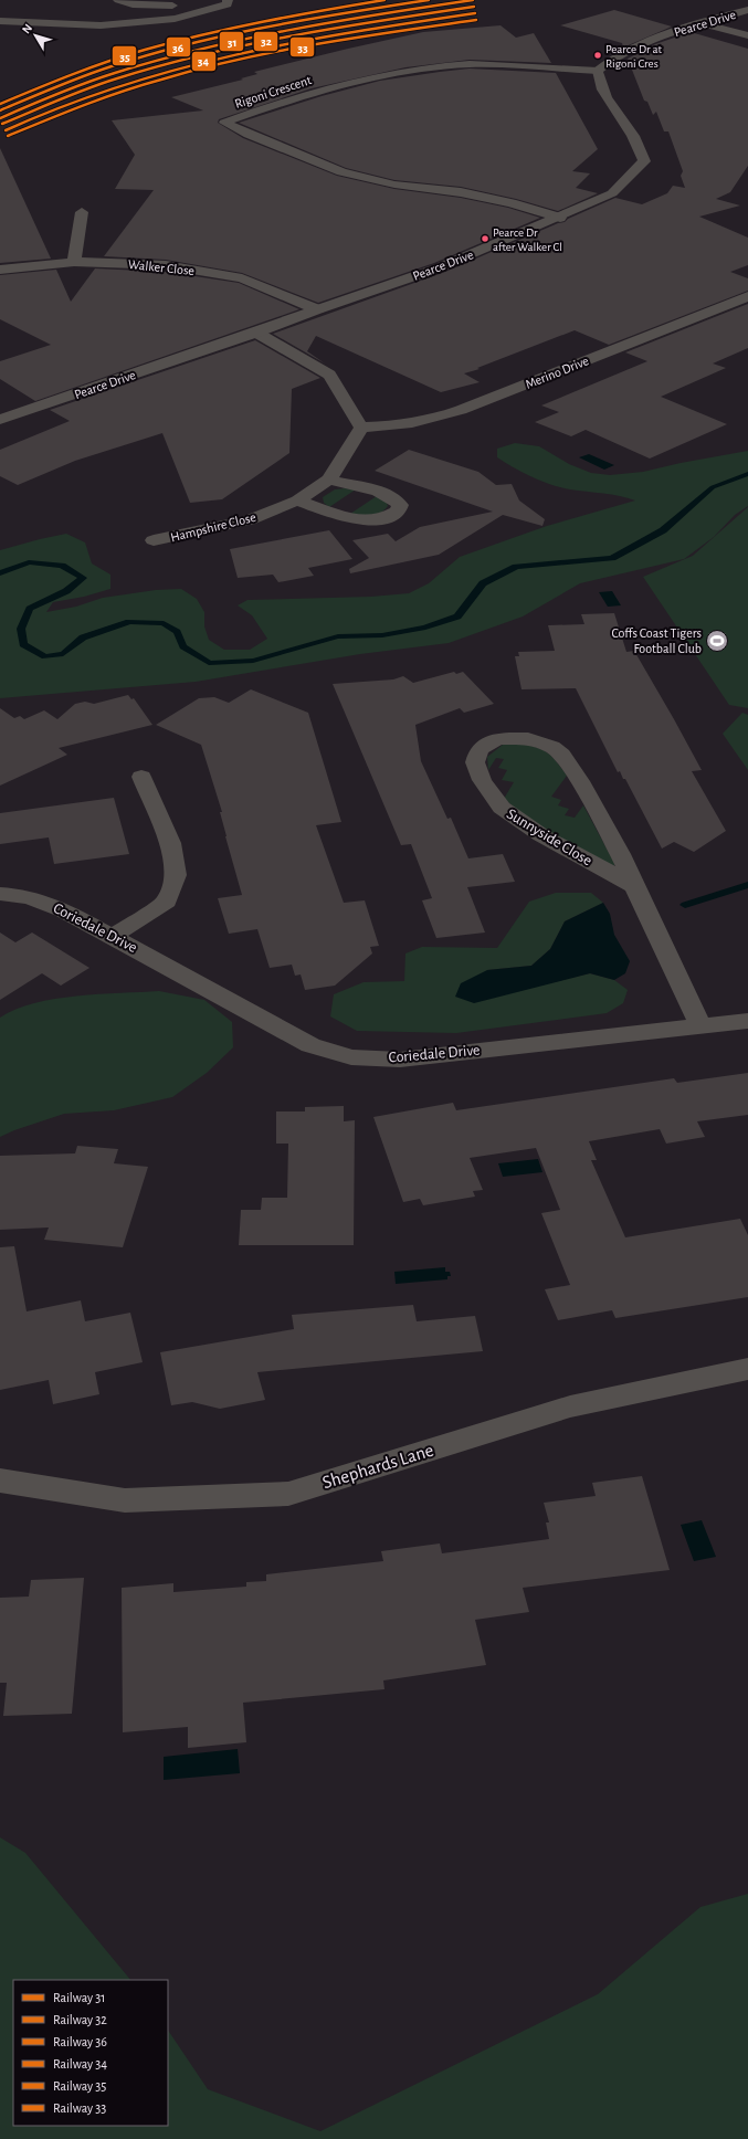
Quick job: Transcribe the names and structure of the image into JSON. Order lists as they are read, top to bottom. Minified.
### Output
{"streets":{"street":["Pearce Drive","Rigoni Crescent","Walker Close","Merino Drive","Hampshire Close","Sunnyside Close","Coriedale Drive","Shephards Lane"]},"crossings":[["Pearce Drive","Rigoni Crescent"],["Pearce Drive","Walker Close"],["Merino Drive","Hampshire Close"],["Sunnyside Close","Coriedale Drive"]],"places":{"other":["Pearce Dr at Rigoni Cres","Pearce Dr after Walker Cl"],"sports":["Coffs Coast Tigers Football Club"]},"lines":["rail line 31","rail line 36","rail line 35","rail line 32","rail line 34","rail line 33"],"legend":["Railway 31","Railway 32","Railway 36","Railway 34","Railway 35","Railway 33"],"north":"top left"}
